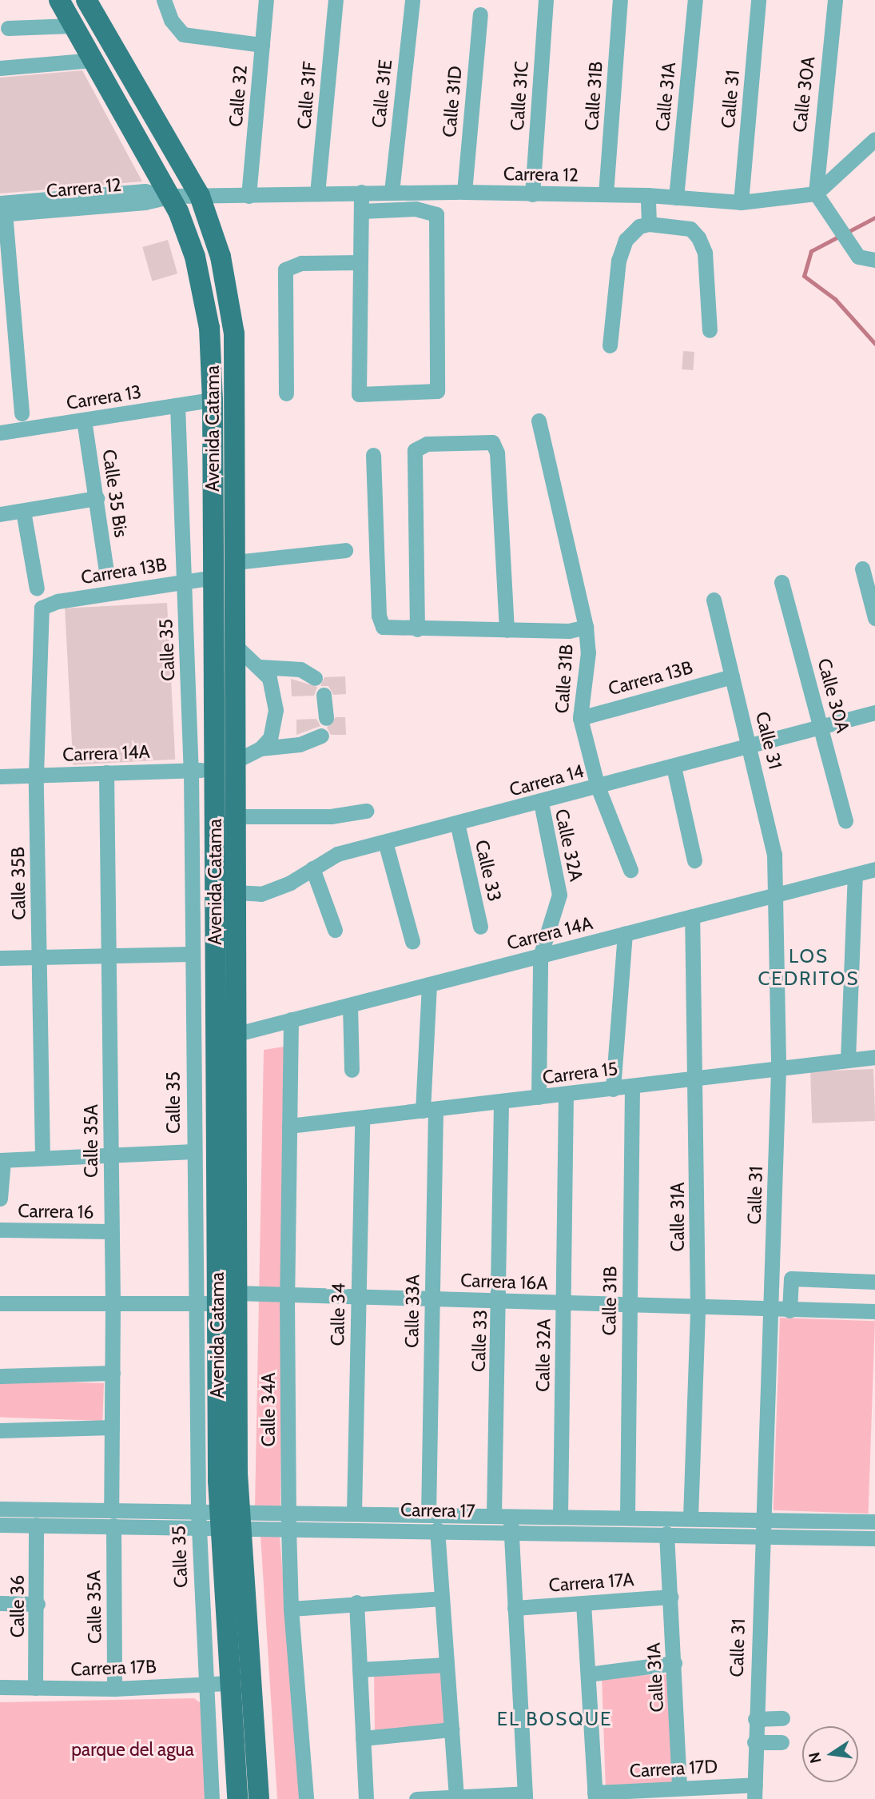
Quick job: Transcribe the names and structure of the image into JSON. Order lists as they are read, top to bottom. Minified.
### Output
{"streets":{"main road":["Avenida Catama"],"street":["Calle 31E","Calle 30A","Calle 31F","Calle 32","Calle 31C","Calle 31B","Calle 31A","Calle 31","Calle 31D","Carrera 12","Carrera 13","Calle 35 Bis","Carrera 13B","Calle 35","Carrera 14A","Carrera 14","Calle 32A","Calle 33","Calle 35B","Carrera 15","Calle 35A","Carrera 16","Carrera 16A","Calle 33A","Calle 34","Calle 34A","Carrera 17","Carrera 17A","Calle 36","Carrera 17B","Carrera 17D"]},"crossings":[["Calle 31E","Carrera 12"],["Calle 30A","Carrera 12"],["Calle 30A","Carrera 14"],["Calle 31F","Carrera 12"],["Calle 32","Carrera 12"],["Calle 31C","Carrera 12"],["Calle 31B","Carrera 12"],["Calle 31B","Carrera 13B"],["Calle 31B","Carrera 14"],["Calle 31B","Carrera 15"],["Calle 31B","Carrera 16A"],["Calle 31B","Carrera 17"],["Calle 31A","Carrera 12"],["Calle 31A","Carrera 14A"],["Calle 31A","Carrera 15"],["Calle 31A","Carrera 16A"],["Calle 31A","Carrera 17"],["Calle 31A","Carrera 17A"],["Calle 31A","Carrera 17D"],["Calle 31","Carrera 12"],["Calle 31","Carrera 13B"],["Calle 31","Carrera 14A"],["Calle 31","Carrera 14"],["Calle 31","Carrera 15"],["Calle 31","Carrera 16A"],["Calle 31","Carrera 17"],["Calle 31","Carrera 17D"],["Calle 31D","Carrera 12"],["Carrera 12","Avenida Catama"],["Carrera 13","Avenida Catama"],["Carrera 13","Calle 35 Bis"],["Carrera 13","Calle 35"],["Avenida Catama","Carrera 13B"],["Avenida Catama","Carrera 14A"],["Avenida Catama","Carrera 14"],["Avenida Catama","Carrera 16A"],["Avenida Catama","Carrera 17"],["Avenida Catama","Carrera 17B"],["Carrera 13B","Calle 35"],["Carrera 13B","Calle 35B"],["Calle 35","Carrera 14A"],["Calle 35","Carrera 17"],["Calle 35","Carrera 17B"],["Carrera 14A","Calle 32A"],["Carrera 14A","Calle 35B"],["Carrera 14A","Calle 35A"],["Carrera 14A","Calle 33A"],["Carrera 14A","Calle 34A"],["Carrera 14","Calle 32A"],["Carrera 14","Calle 33"],["Calle 32A","Carrera 15"],["Calle 32A","Carrera 16A"],["Calle 32A","Carrera 17"],["Calle 33","Carrera 15"],["Calle 33","Carrera 16A"],["Calle 33","Carrera 17"],["Carrera 15","Calle 33A"],["Carrera 15","Calle 34"],["Carrera 15","Calle 34A"],["Calle 35A","Carrera 16"],["Calle 35A","Carrera 17"],["Calle 35A","Carrera 17B"],["Carrera 16A","Calle 33A"],["Carrera 16A","Calle 34"],["Carrera 16A","Calle 34A"],["Calle 33A","Carrera 17"],["Calle 34","Carrera 17"],["Calle 34A","Carrera 17"],["Carrera 17","Calle 36"],["Calle 36","Carrera 17B"]],"districts":["LOS CEDRITOS","EL BOSQUE"],"parks":["parque del agua"],"north":"left"}
